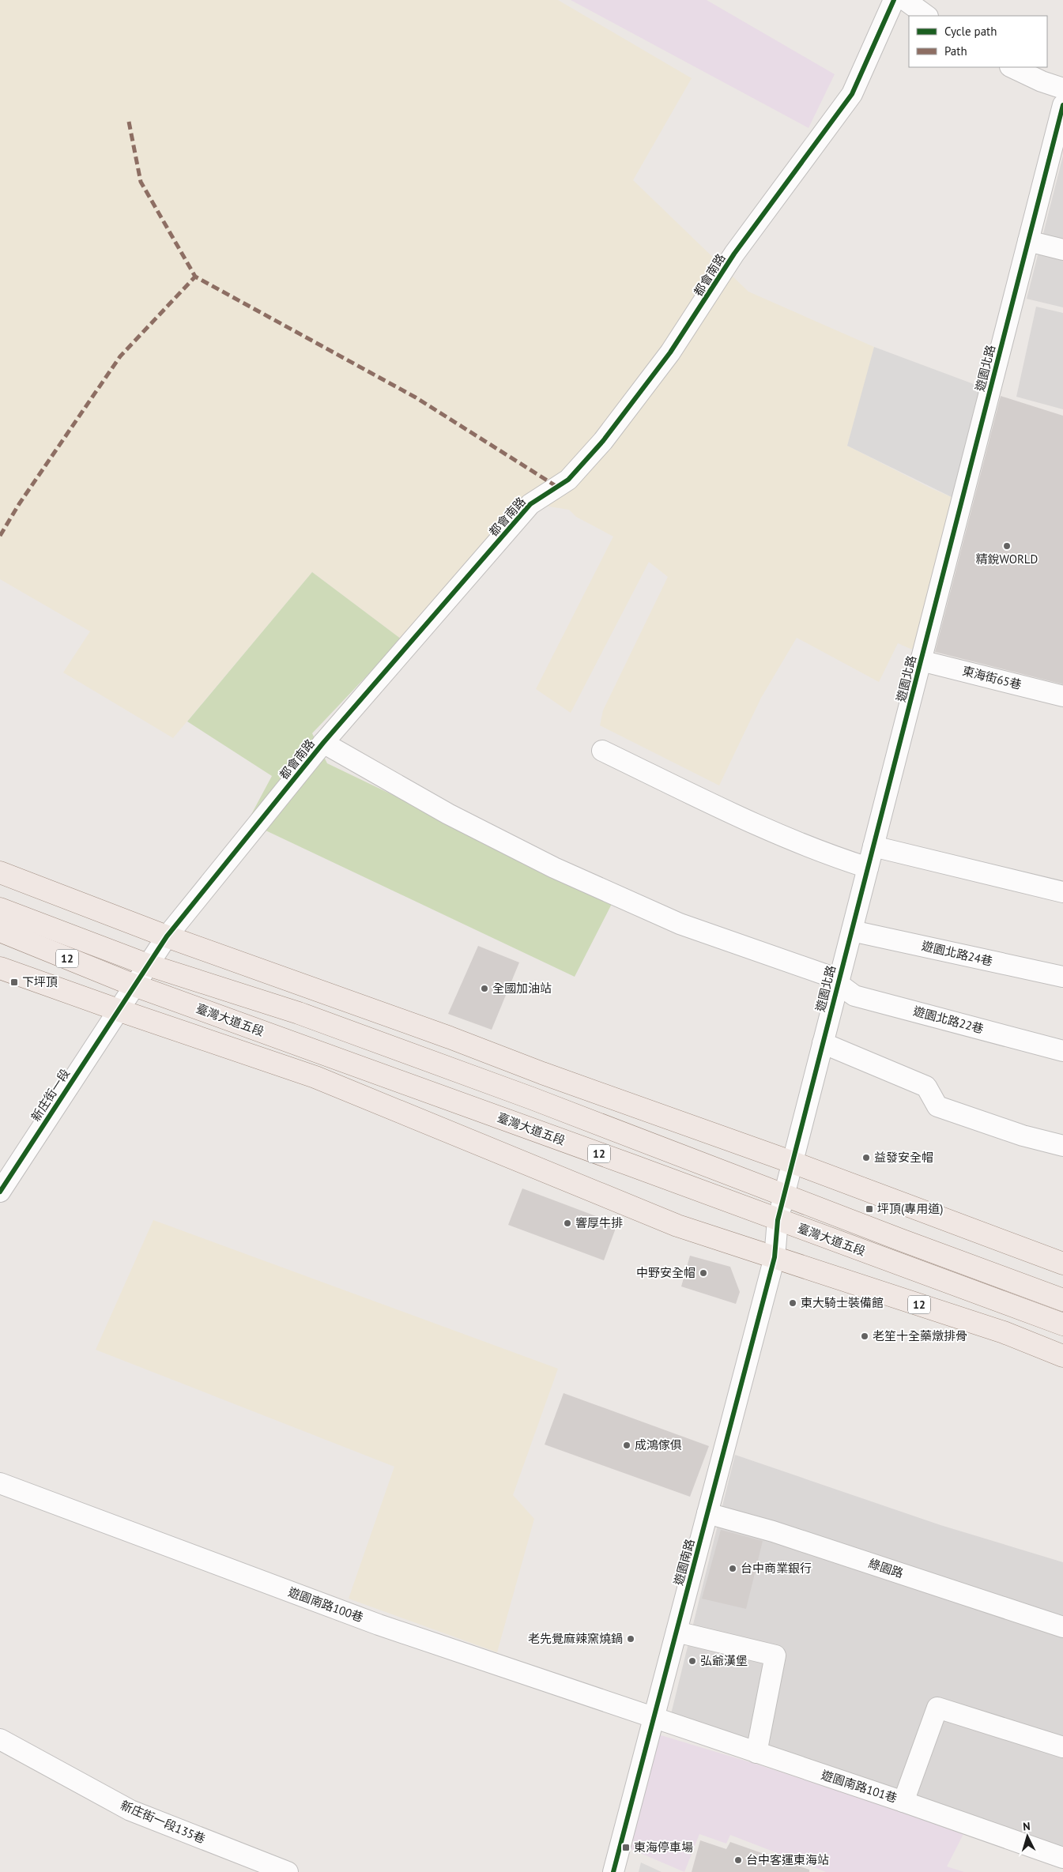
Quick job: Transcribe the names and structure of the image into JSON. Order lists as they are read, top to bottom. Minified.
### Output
{"streets":{"main road":["12","臺灣大道五段"],"street":["都會南路","遊園北路","東海街65巷","遊園北路24巷","遊園北路22巷","新庄街一段","遊園南路","綠園路","遊園南路100巷","遊園南路101巷","新庄街一段135巷"]},"crossings":[["都會南路","12"],["都會南路","臺灣大道五段"],["都會南路","遊園北路22巷"],["都會南路","新庄街一段"],["遊園北路","東海街65巷"],["遊園北路","遊園北路24巷"],["遊園北路","12"],["遊園北路","臺灣大道五段"],["遊園北路","遊園北路22巷"],["遊園北路","遊園南路"],["12","新庄街一段"],["12","遊園南路"],["遊園南路","綠園路"],["遊園南路","遊園南路100巷"],["遊園南路","遊園南路101巷"],["遊園南路100巷","遊園南路101巷"]],"places":{"other":["精銳WORLD","全國加油站","益發安全帽","響厚牛排","中野安全帽","東大騎士裝備館","老笙十全藥燉排骨","成鴻傢俱","台中商業銀行","老先覺麻辣窯燒鍋","弘爺漢堡","台中客運東海站"],"transit":["下坪頂","坪頂(專用道)","東海停車場"]},"legend":["Cycle path","Path"],"north":"top"}
